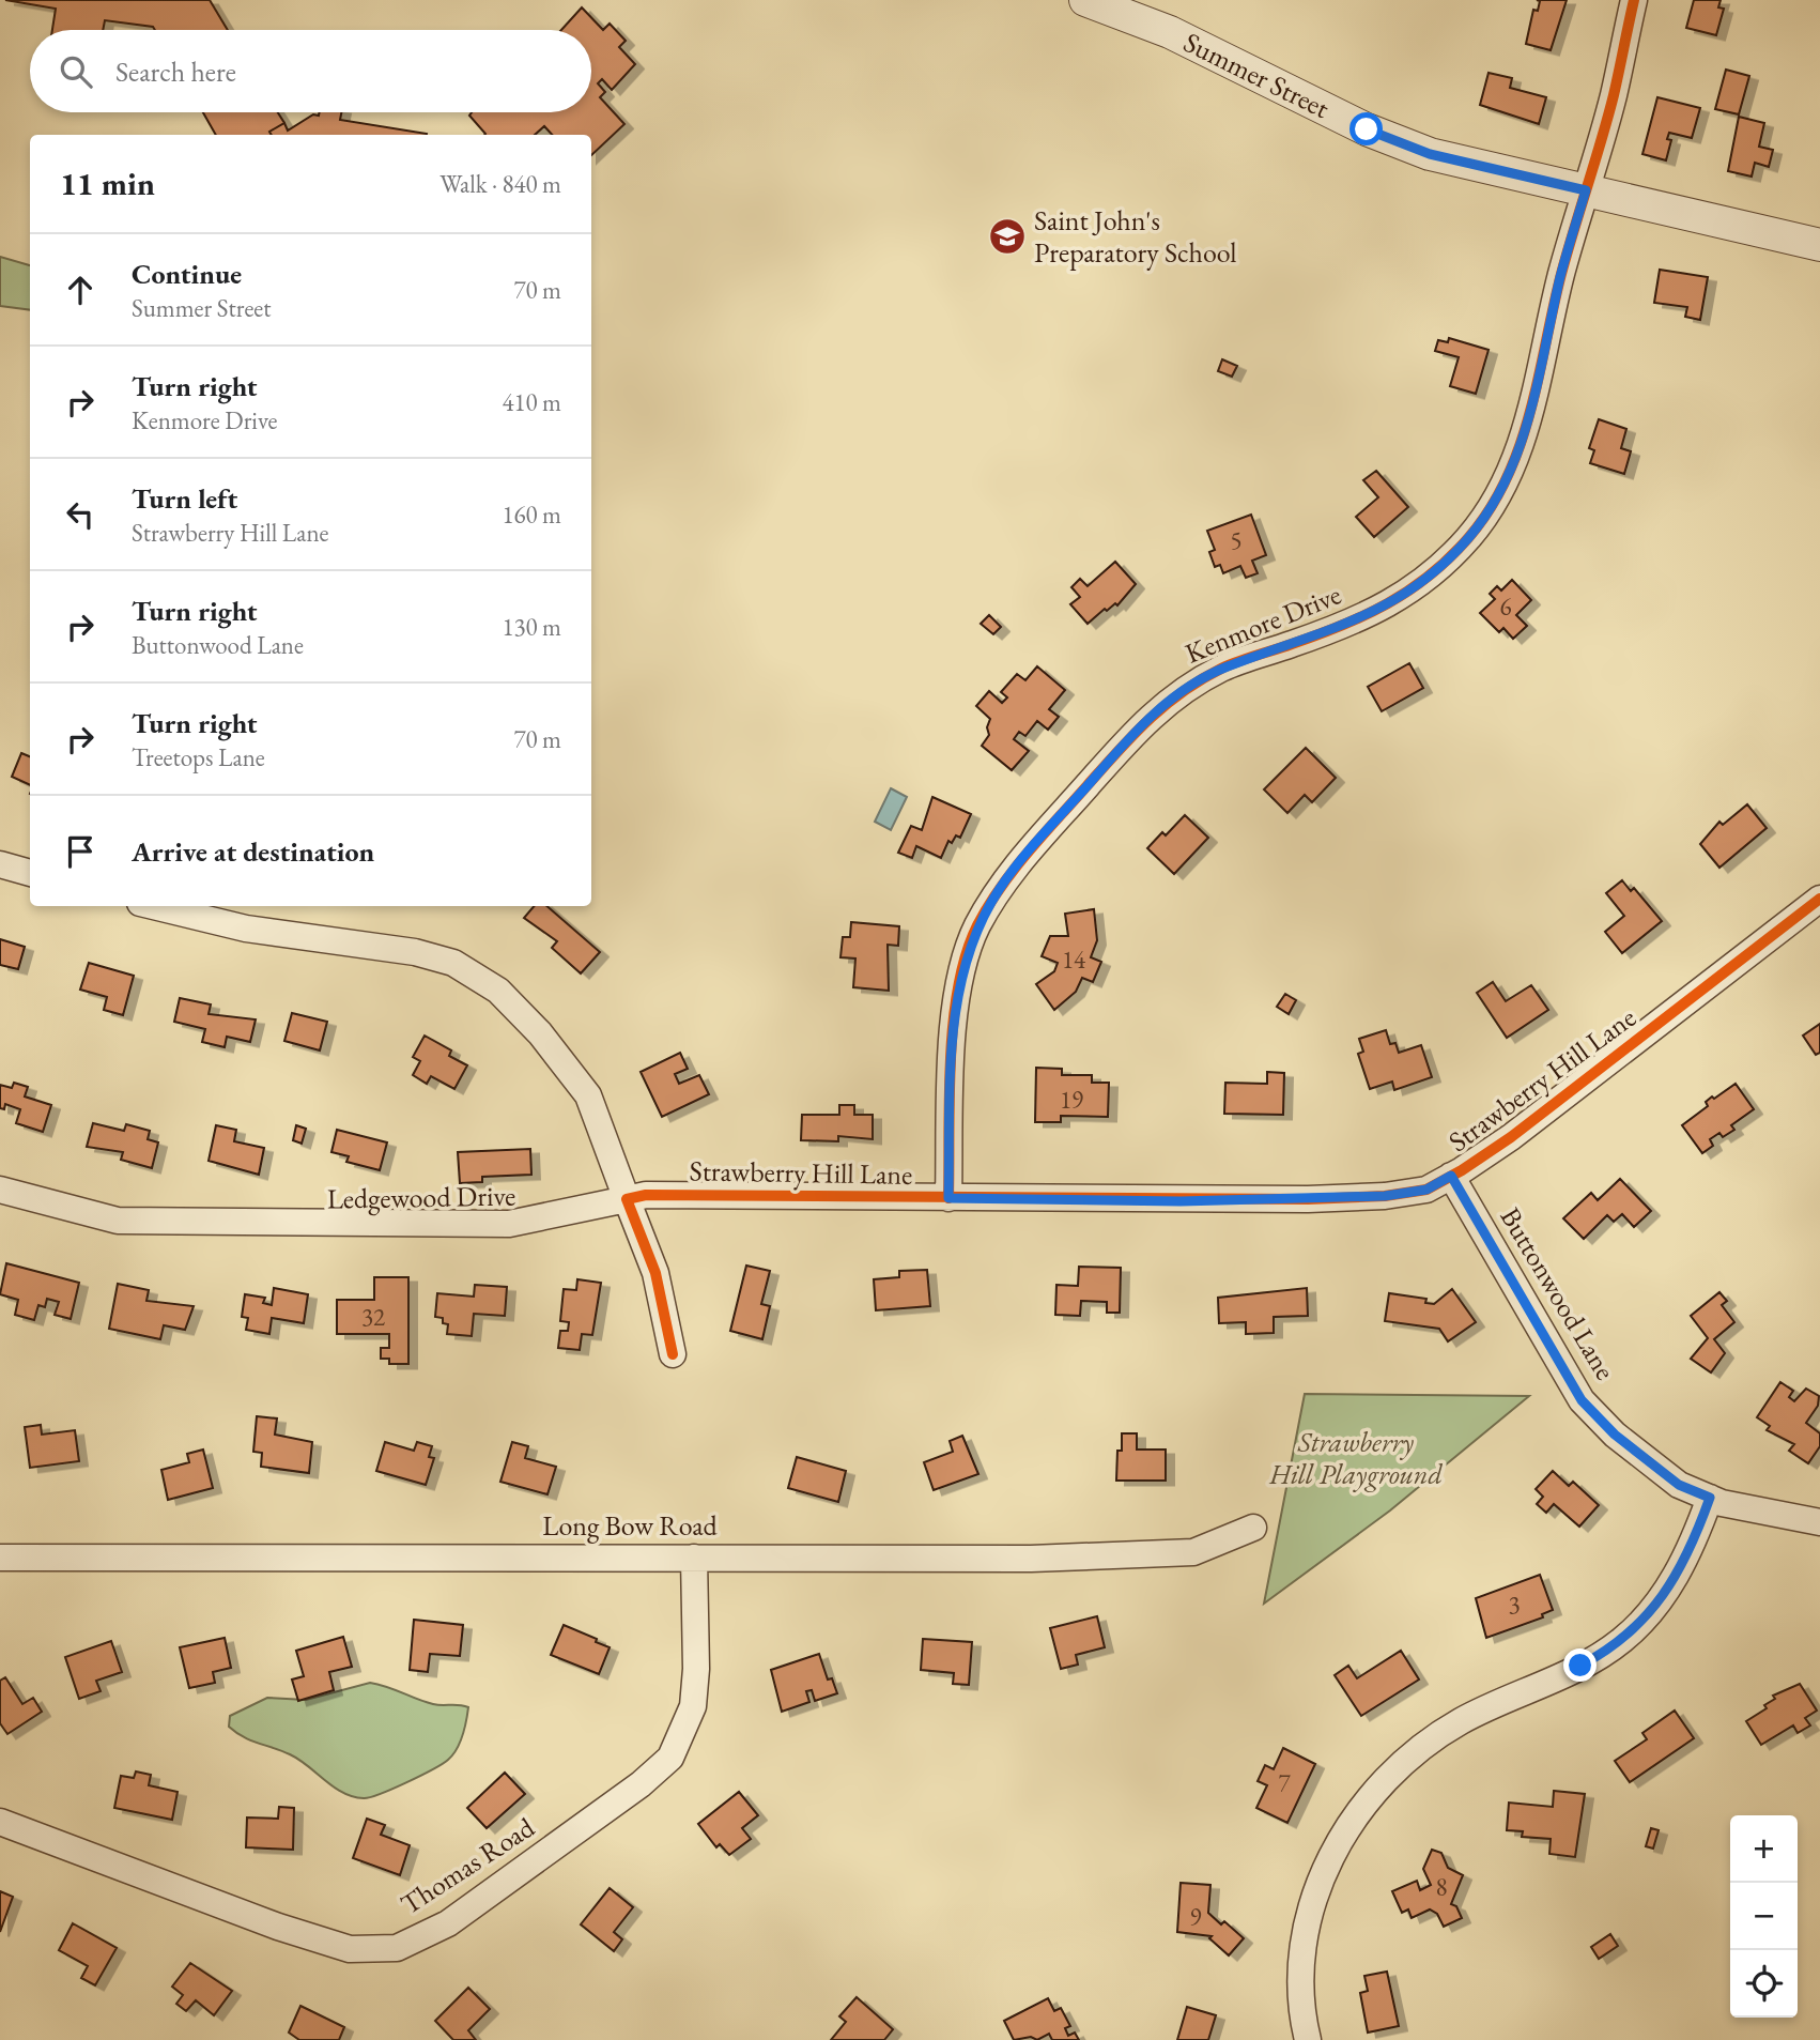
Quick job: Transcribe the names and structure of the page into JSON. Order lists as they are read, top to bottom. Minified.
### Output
{"streets":{"street":["Summer Street","Kenmore Drive","Strawberry Hill Lane","Ledgewood Drive","Buttonwood Lane","Long Bow Road","Thomas Road"]},"crossings":[["Summer Street","Kenmore Drive"],["Kenmore Drive","Strawberry Hill Lane"],["Strawberry Hill Lane","Ledgewood Drive"],["Strawberry Hill Lane","Buttonwood Lane"],["Long Bow Road","Thomas Road"]],"parks":["Strawberry Hill Playground"],"places":{"school or university":["Saint John's Preparatory School"]},"house_numbers":["5","6","14","19","32","3","7","8","9"],"page":{"search":"Search here","heading":["11 min","Walk · 840 m"],"list":[["Continue","Summer Street","70 m"],["Turn right","Kenmore Drive","410 m"],["Turn left","Strawberry Hill Lane","160 m"],["Turn right","Buttonwood Lane","130 m"],["Turn right","Treetops Lane","70 m"],"Arrive at destination"],"map_buttons":["+","−"]}}
